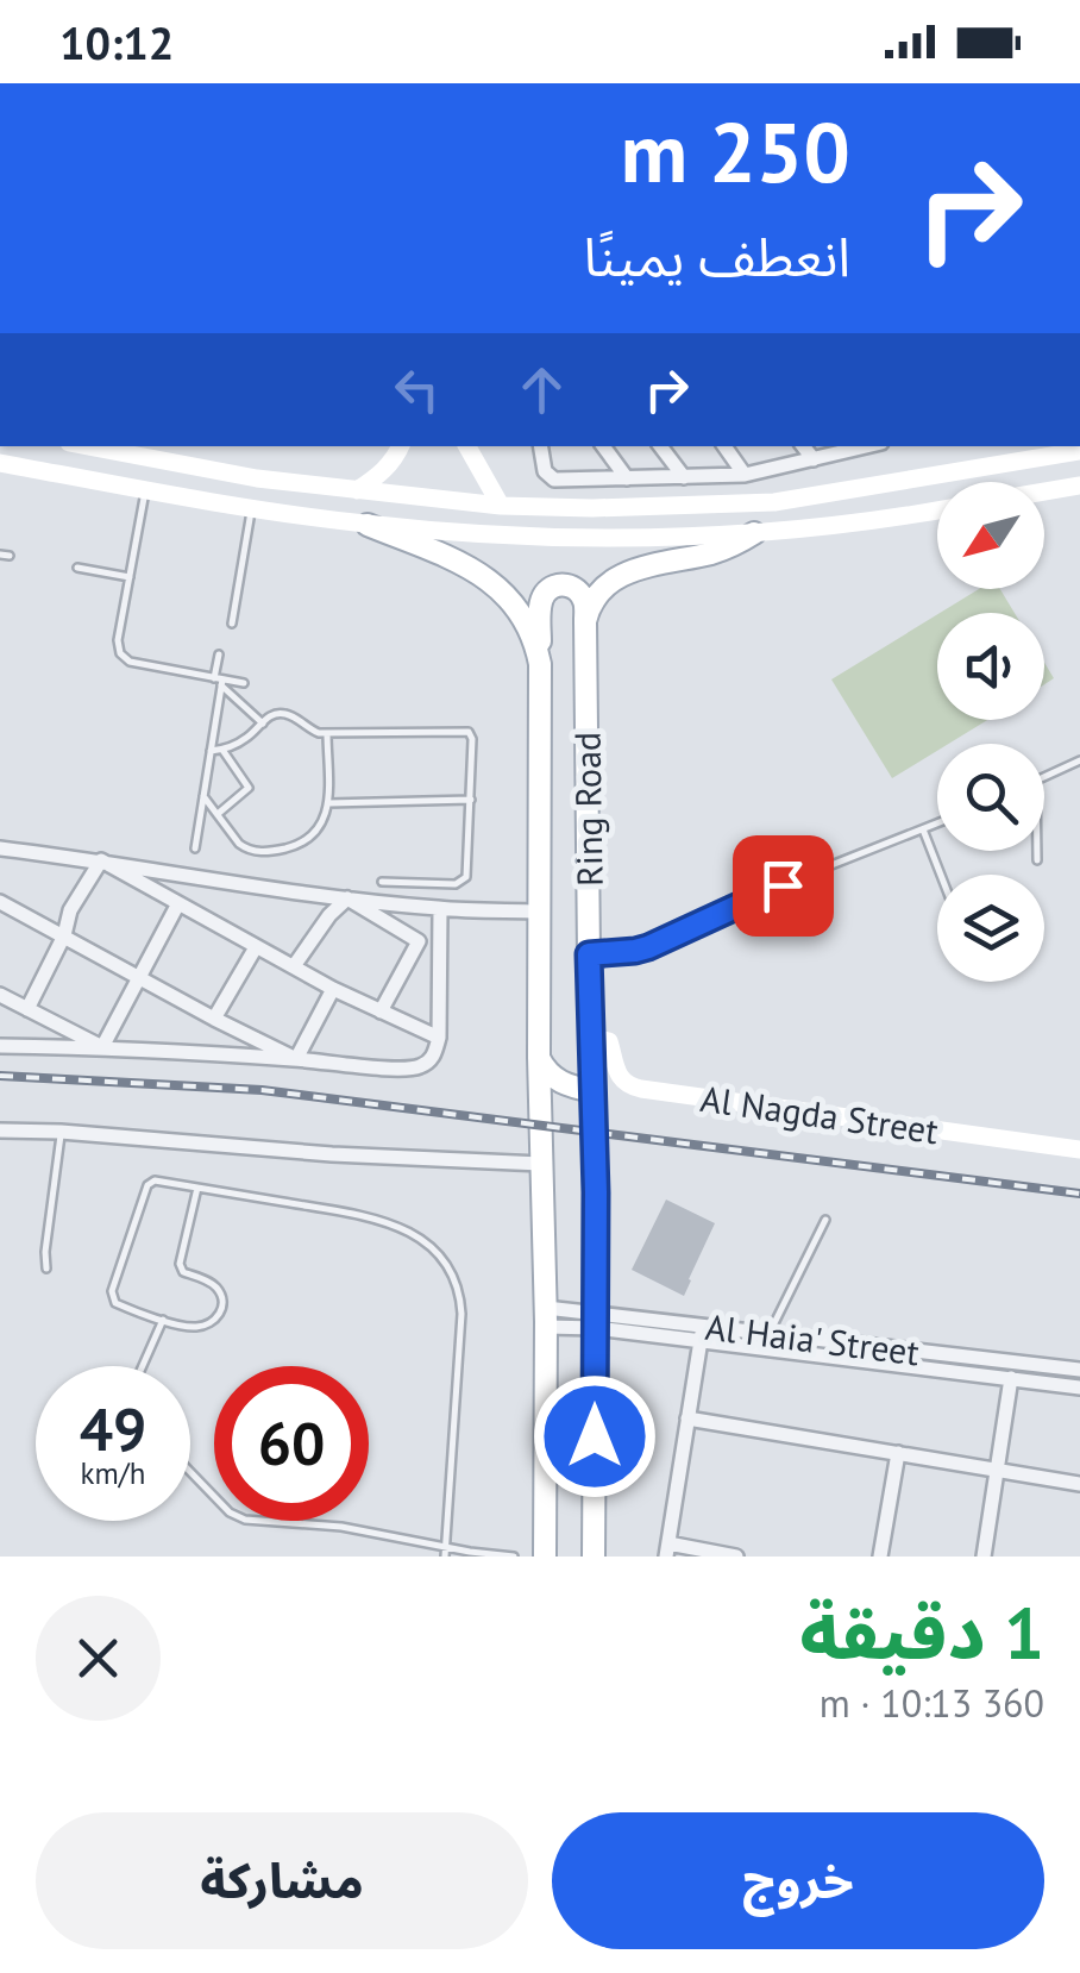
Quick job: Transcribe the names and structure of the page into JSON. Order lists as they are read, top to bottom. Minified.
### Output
{"streets":{"main road":["Ring Road","Al Nagda Street"],"street":["Al Haia' Street"]},"crossings":[["Ring Road","Al Nagda Street"],["Ring Road","Al Haia' Street"]],"north":"bottom left","page":{"status":"10:12","turn":["250 m","انعطف يمينًا"],"speed":"49 km/h","limit":"60","heading":["1 دقيقة","360 m · 10:13"],"buttons":["خروج","مشاركة"]}}
